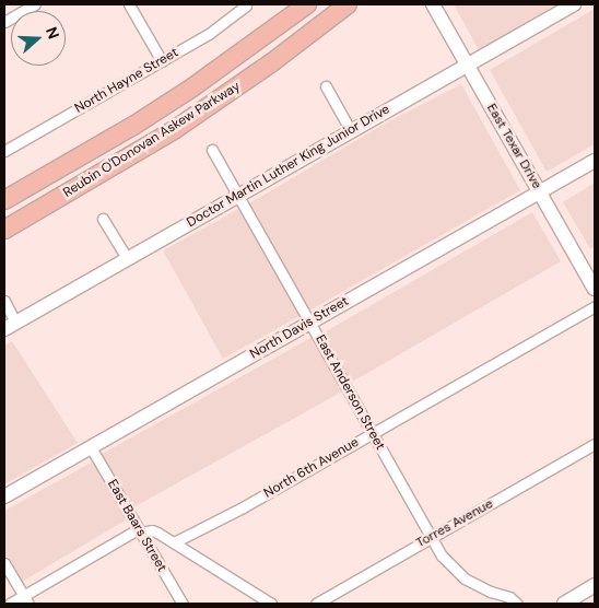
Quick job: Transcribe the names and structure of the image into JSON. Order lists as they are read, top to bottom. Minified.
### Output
{"streets":{"highway":["Reubin O'Donovan Askew Parkway"],"main road":["East Texar Drive","Doctor Martin Luther King Junior Drive","North Davis Street"],"street":["North Hayne Street","East Anderson Street","North 6th Avenue","Torres Avenue","East Baars Street"]},"crossings":[["East Texar Drive","Doctor Martin Luther King Junior Drive"],["East Texar Drive","North Davis Street"],["Doctor Martin Luther King Junior Drive","East Anderson Street"],["North Davis Street","East Anderson Street"],["North Davis Street","East Baars Street"],["East Anderson Street","North 6th Avenue"],["East Anderson Street","Torres Avenue"]],"north":"right"}
